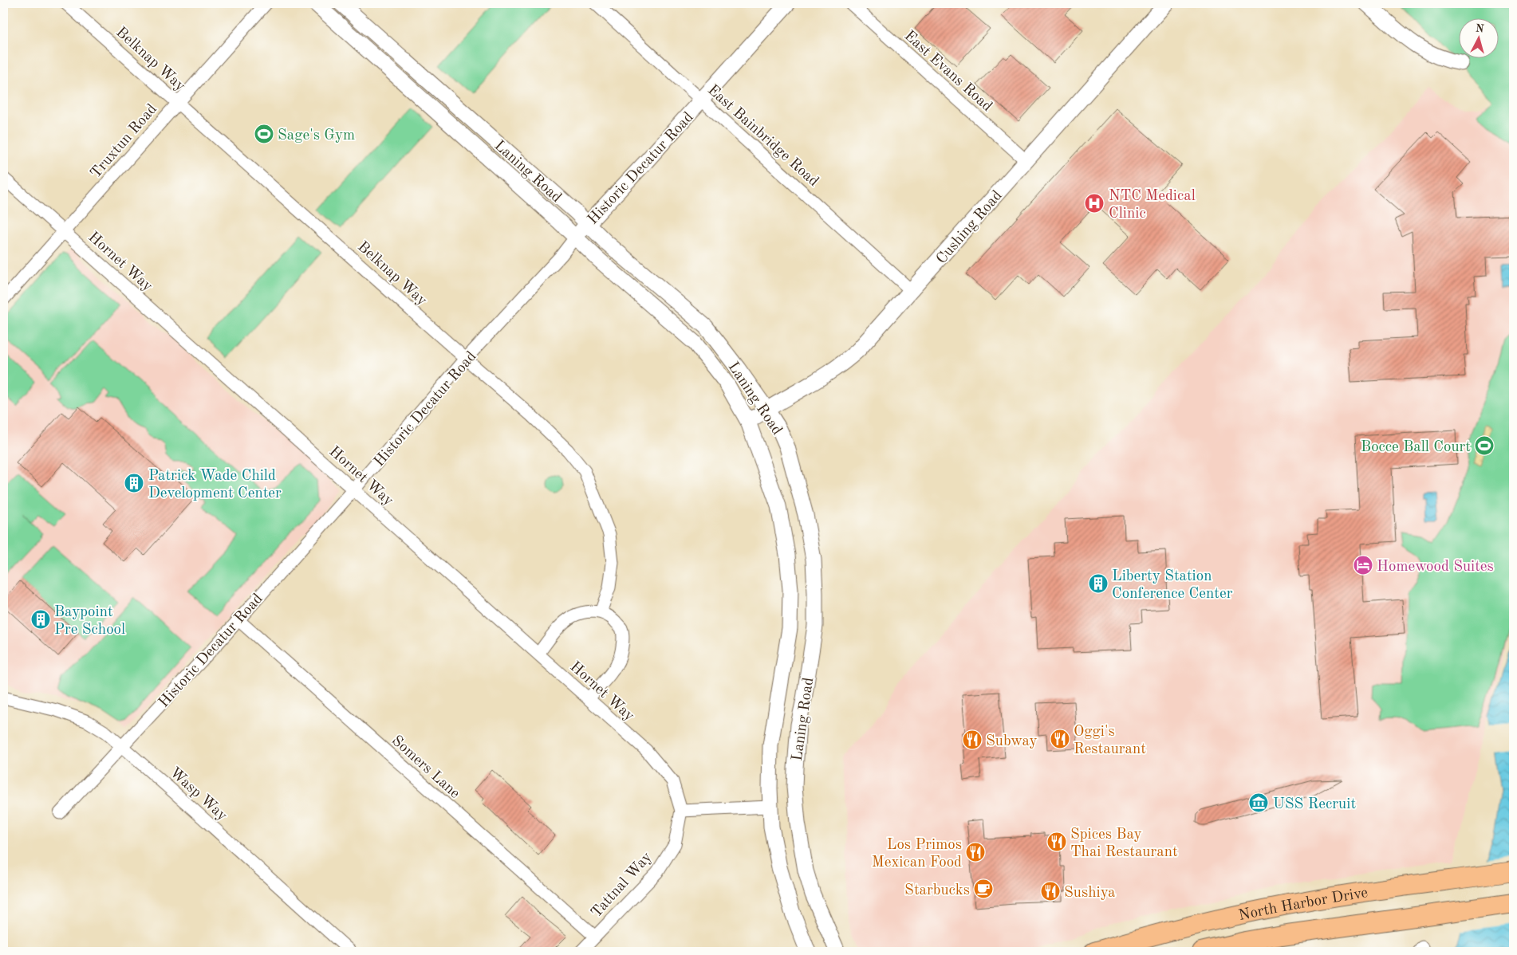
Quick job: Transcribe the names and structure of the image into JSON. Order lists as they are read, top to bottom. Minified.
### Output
{"streets":{"main road":["North Harbor Drive"],"street":["Belknap Way","East Evans Road","East Bainbridge Road","Truxtun Road","Historic Decatur Road","Laning Road","Cushing Road","Hornet Way","Somers Lane","Wasp Way","Tattnal Way"]},"crossings":[["Belknap Way","Truxtun Road"],["Belknap Way","Historic Decatur Road"],["Belknap Way","Hornet Way"],["East Evans Road","Cushing Road"],["East Bainbridge Road","Historic Decatur Road"],["East Bainbridge Road","Cushing Road"],["Truxtun Road","Hornet Way"],["Historic Decatur Road","Laning Road"],["Historic Decatur Road","Hornet Way"],["Historic Decatur Road","Somers Lane"],["Historic Decatur Road","Wasp Way"],["Laning Road","Cushing Road"],["Hornet Way","Tattnal Way"],["Somers Lane","Tattnal Way"]],"places":{"sports":["Sage's Gym","Bocce Ball Court"],"hospital":["NTC Medical Clinic"],"building":["Patrick Wade Child Development Center","Liberty Station Conference Center","Baypoint Pre School"],"hotel":["Homewood Suites"],"restaurant":["Oggi's Restaurant","Subway","Spices Bay Thai Restaurant","Los Primos Mexican Food","Sushiya"],"museum":["USS Recruit"],"cafe":["Starbucks"]},"north":"top"}
